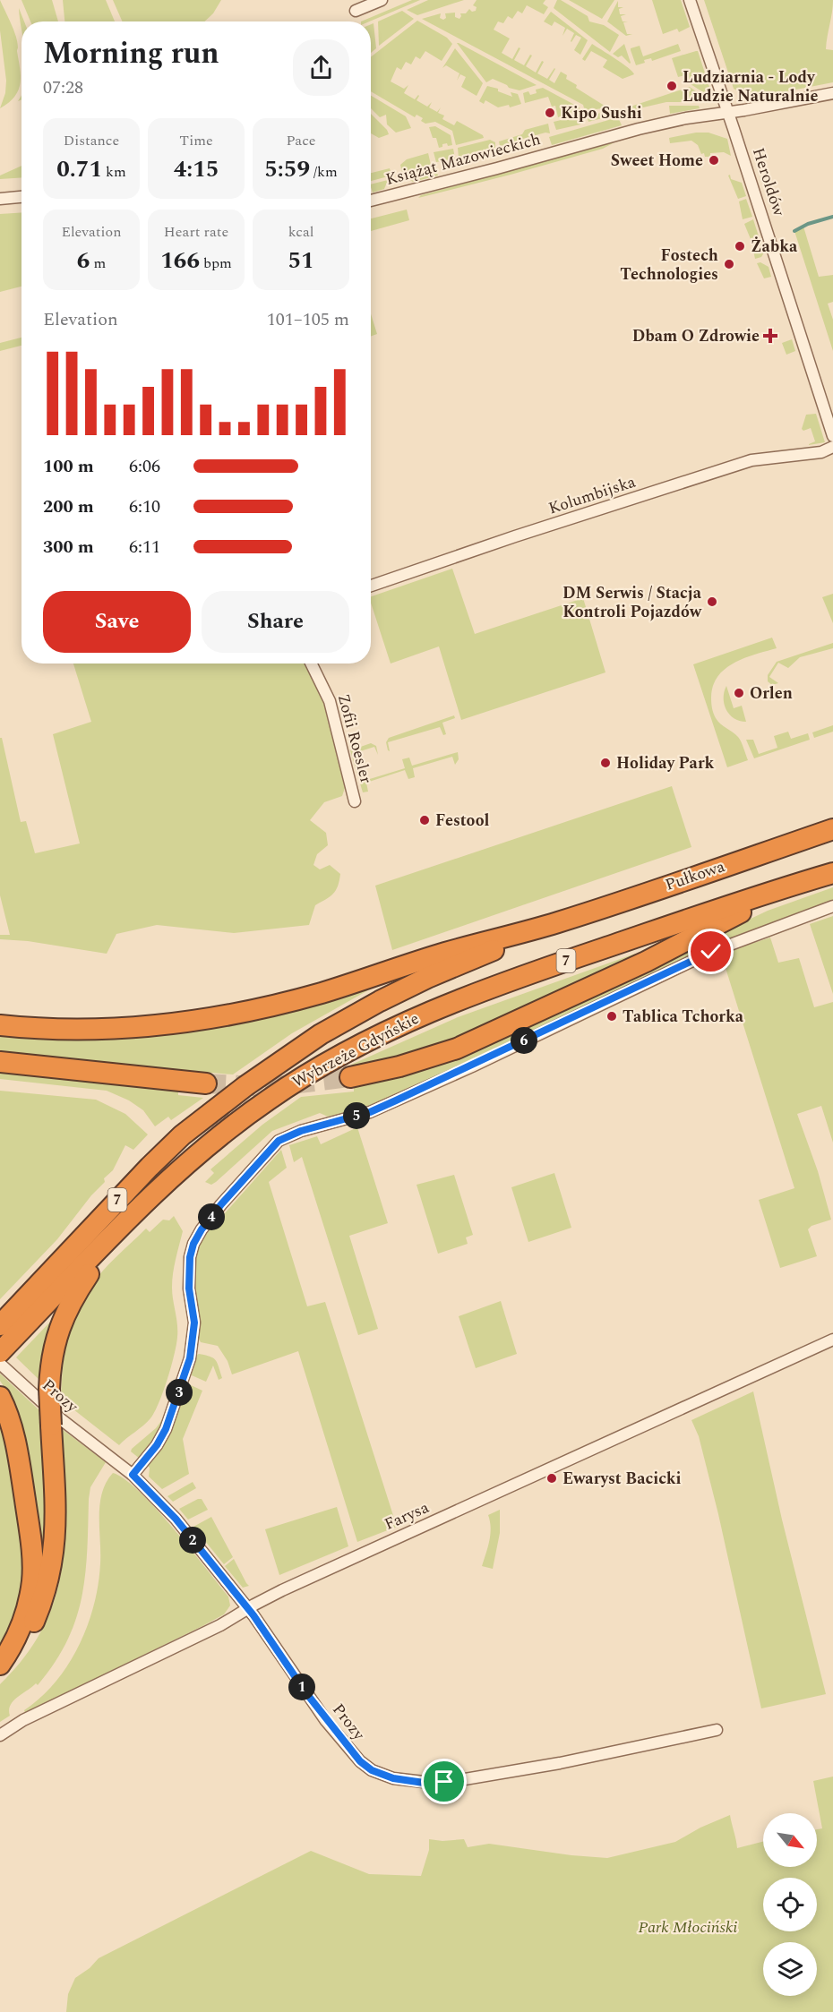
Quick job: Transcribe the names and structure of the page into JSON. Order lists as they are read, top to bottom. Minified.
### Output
{"streets":{"highway":["Pułkowa","7","Wybrzeże Gdyńskie"],"street":["Książąt Mazowieckich","Heroldów","Kolumbijska","Zofii Roesler","Prozy","Farysa"]},"crossings":[["Książąt Mazowieckich","Heroldów"],["Pułkowa","Wybrzeże Gdyńskie"],["7","Wybrzeże Gdyńskie"],["Wybrzeże Gdyńskie","Prozy"],["Prozy","Farysa"]],"parks":["Park Młociński"],"places":{"other":["Ludziarnia - Lody Ludzie Naturalnie","Kipo Sushi","Sweet Home","Żabka","Fostech Technologies","DM Serwis / Stacja Kontroli Pojazdów","Orlen","Holiday Park","Festool","Tablica Tchorka","Ewaryst Bacicki"],"health":["Dbam O Zdrowie"]},"north":"bottom right","page":{"heading":["Morning run","07:28"],"stats":[["Distance","0.71 km"],["Time","4:15"],["Pace","5:59 /km"],["Elevation","6 m"],["Heart rate","166 bpm"],["kcal","51"]],"chart":["Elevation","101–105 m"],"list":[{"name":"100 m","note":"6:06"},{"name":"200 m","note":"6:10"},{"name":"300 m","note":"6:11"}],"buttons":["Save","Share"],"pins":["6","5","4","3","2","1"]}}
